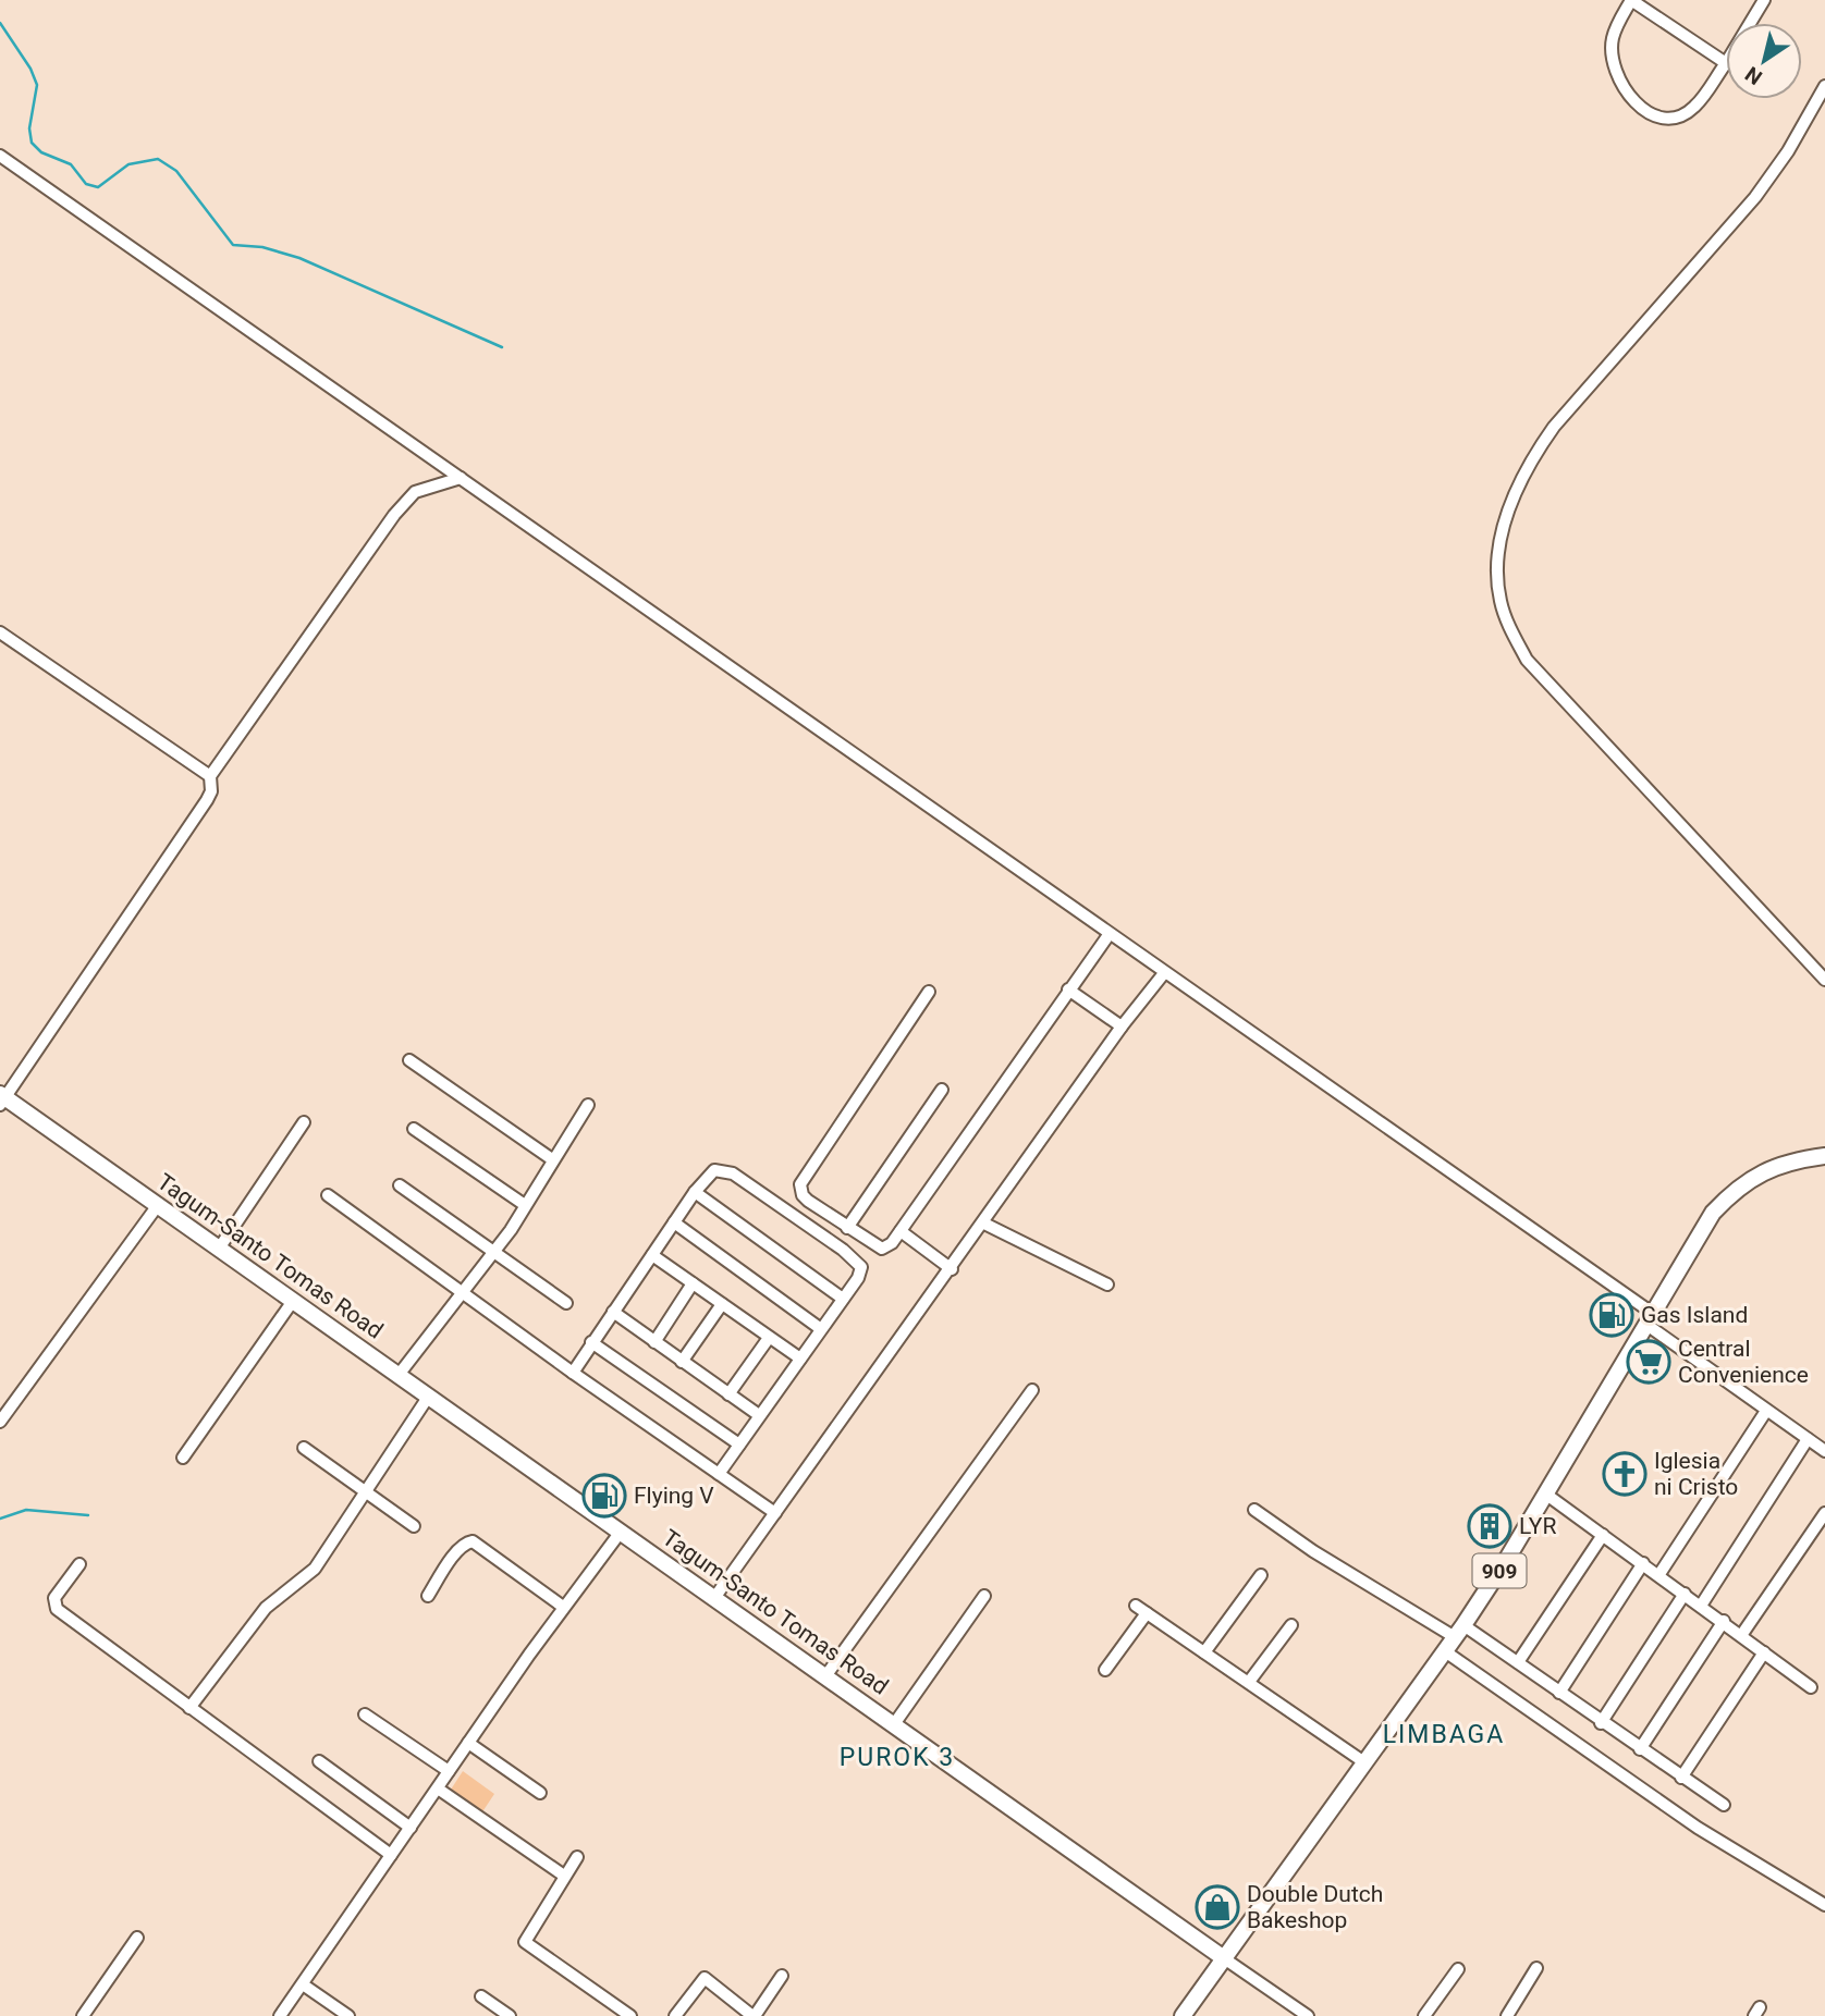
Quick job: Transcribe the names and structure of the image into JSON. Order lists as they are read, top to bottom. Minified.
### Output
{"streets":{"main road":["Tagum-Santo Tomas Road","909"]},"crossings":[["Tagum-Santo Tomas Road","909"]],"districts":["LIMBAGA","PUROK 3"],"places":{"fuel station":["Gas Island","Flying V"],"supermarket":["Central Convenience"],"church":["Iglesia ni Cristo"],"building":["LYR"],"shop":["Double Dutch Bakeshop"]},"north":"bottom left"}
